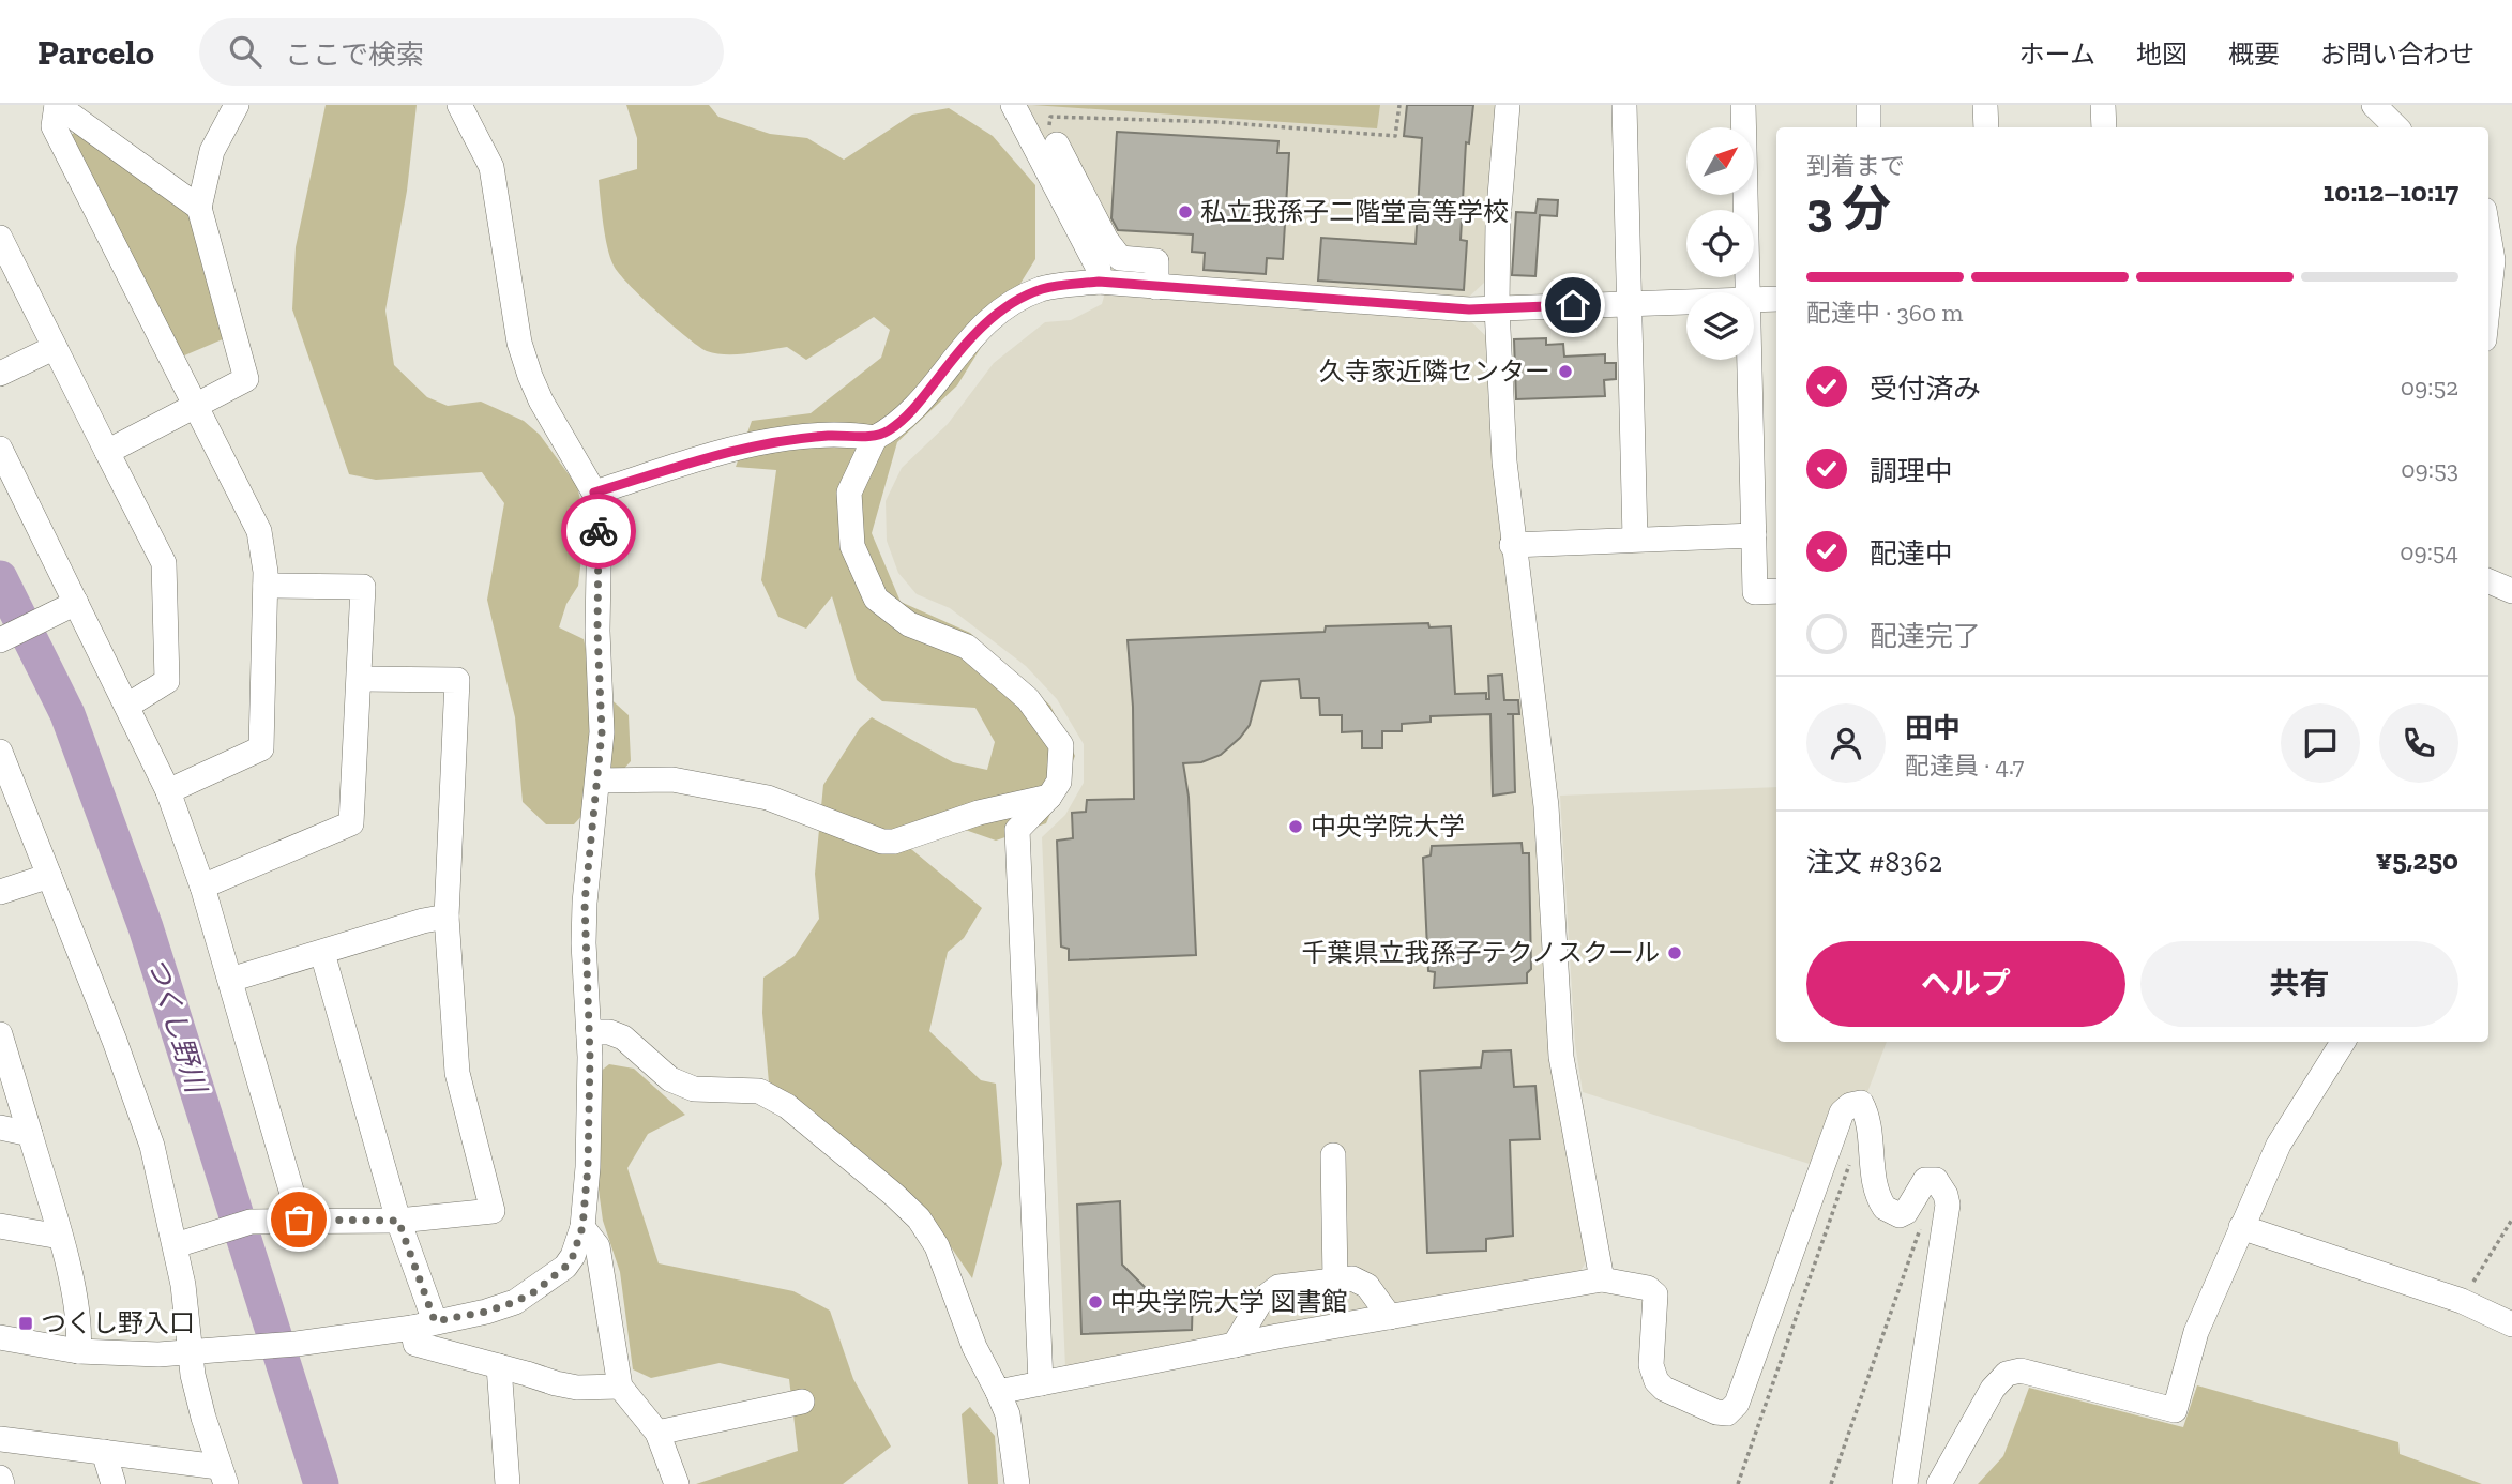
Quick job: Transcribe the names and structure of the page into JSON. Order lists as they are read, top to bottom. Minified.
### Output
{"water":["つくし野川"],"places":{"other":["私立我孫子二階堂高等学校","久寺家近隣センター","中央学院大学","千葉県立我孫子テクノスクール","中央学院大学 図書館"],"transit":["つくし野入口"]},"north":"top right","page":{"header":"Parcelo","search":"ここで検索","nav":["ホーム","地図","概要","お問い合わせ"],"heading":["3 分","到着まで","10:12–10:17"],"panel":["田中","配達員 · 4.7","注文 #8362","¥5,250"],"bar":"配達中 · 360 m","list":[["受付済み","09:52"],["調理中","09:53"],["配達中","09:54"],"配達完了"],"buttons":["ヘルプ","共有"]}}
